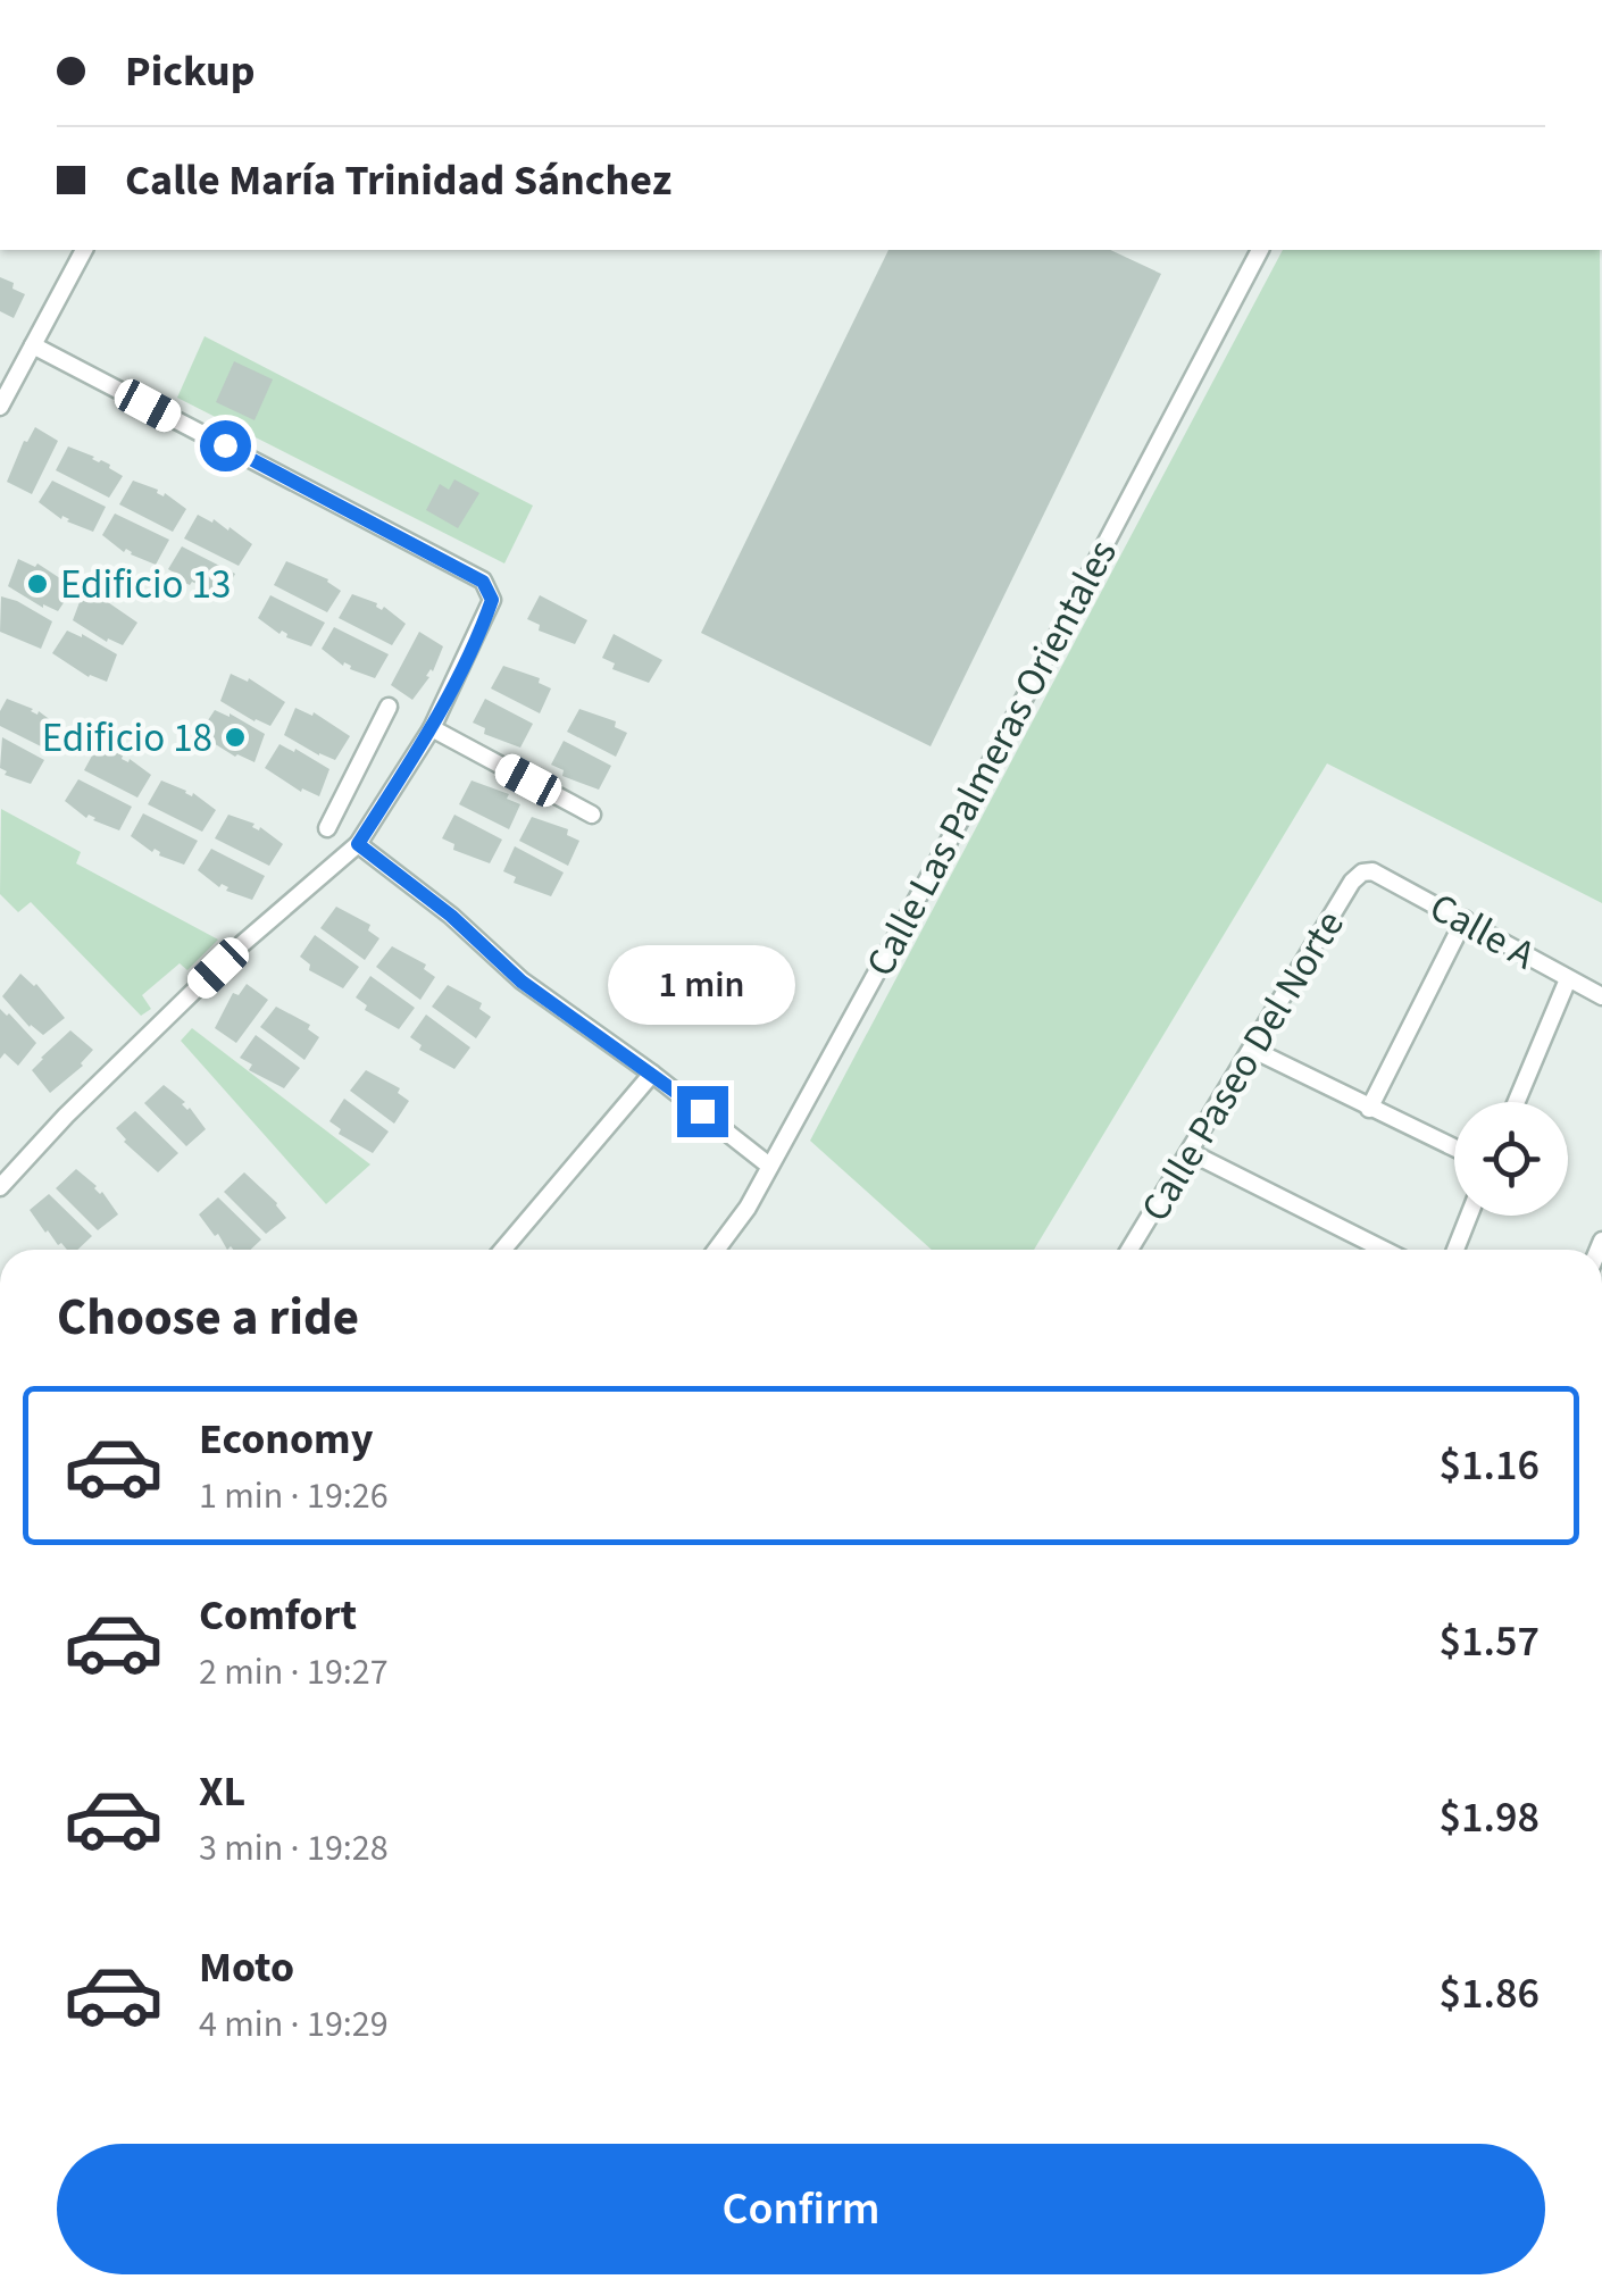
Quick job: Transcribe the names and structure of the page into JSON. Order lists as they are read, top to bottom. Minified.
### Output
{"streets":{"street":["Calle Las Palmeras Orientales","Calle A","Calle Paseo Del Norte"]},"crossings":[["Calle A","Calle Paseo Del Norte"]],"places":["Edificio 13","Edificio 18"],"page":{"banner":["Pickup","Calle María Trinidad Sánchez"],"bubble":"1 min","heading":"Choose a ride","list":[{"name":"Economy","note":"1 min · 19:26","value":"$1.16"},{"name":"Comfort","note":"2 min · 19:27","value":"$1.57"},{"name":"XL","note":"3 min · 19:28","value":"$1.98"},{"name":"Moto","note":"4 min · 19:29","value":"$1.86"}],"buttons":"Confirm"}}
